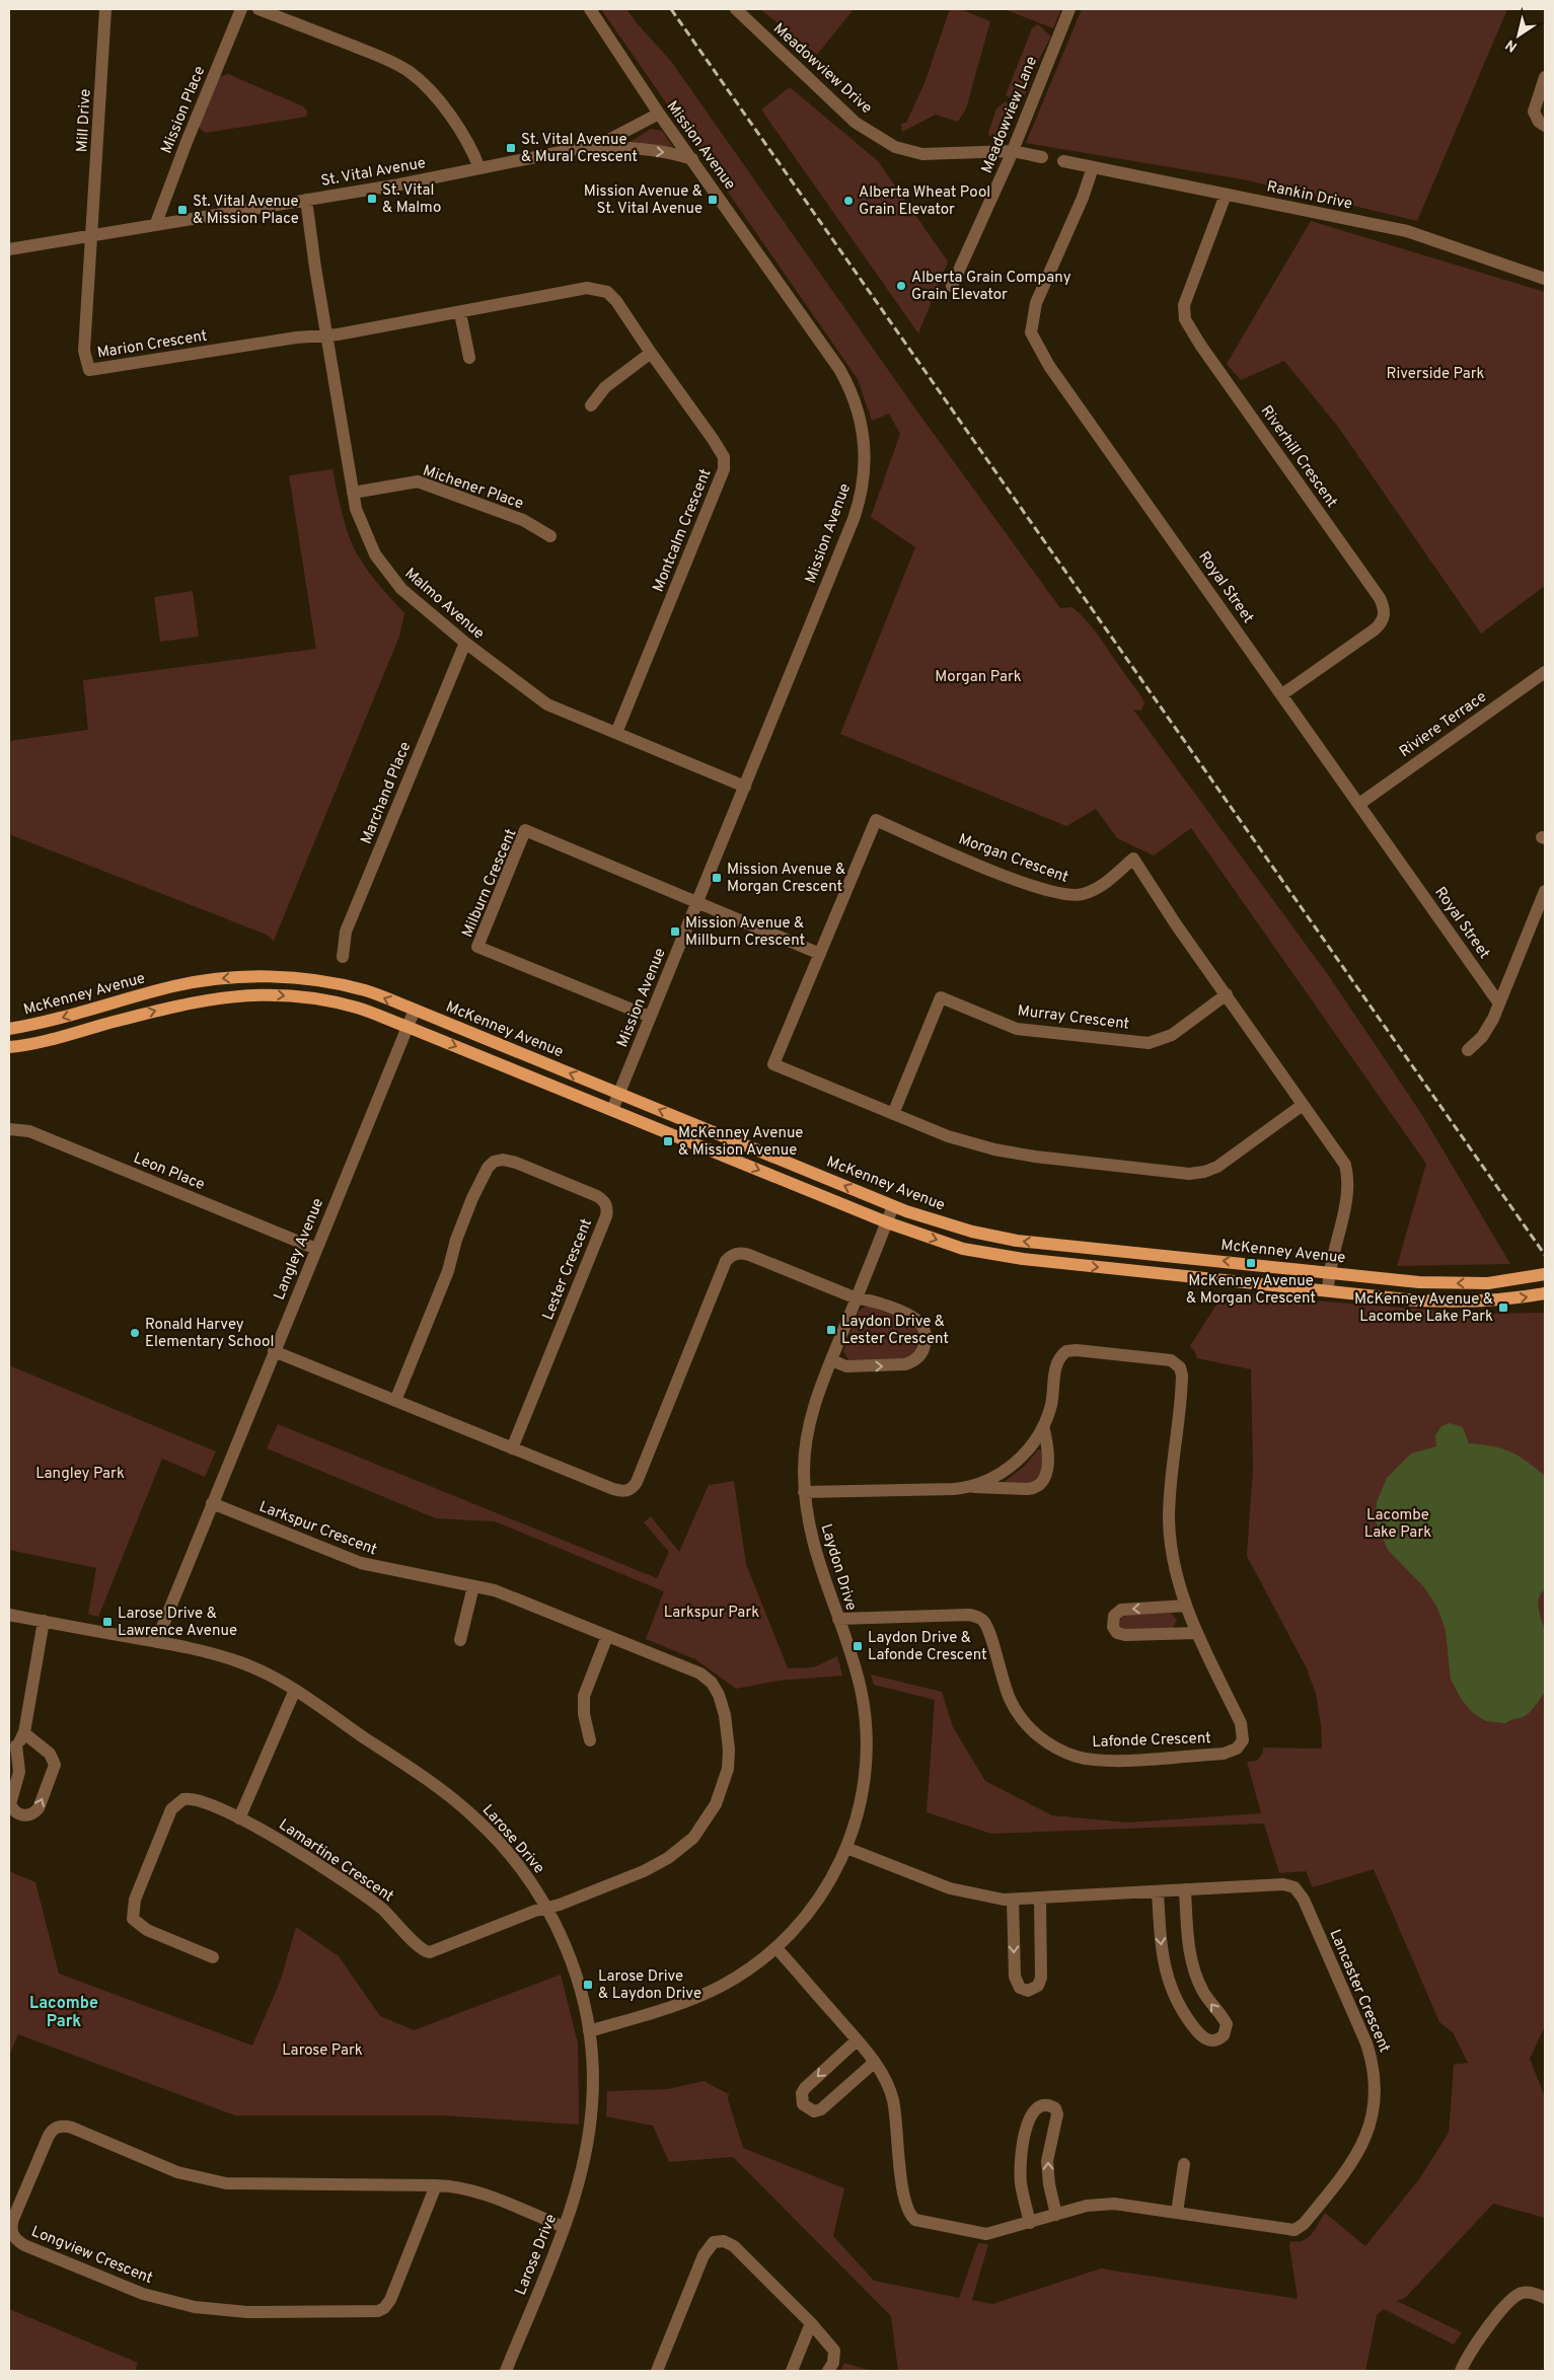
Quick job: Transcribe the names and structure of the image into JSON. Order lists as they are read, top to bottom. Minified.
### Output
{"streets":{"main road":["McKenney Avenue"],"street":["Meadowview Drive","Mission Place","Meadowview Lane","Mill Drive","Mission Avenue","St. Vital Avenue","Rankin Drive","Marion Crescent","Riverhill Crescent","Michener Place","Montcalm Crescent","Royal Street","Malmo Avenue","Riviere Terrace","Marchand Place","Morgan Crescent","Milburn Crescent","Murray Crescent","Leon Place","Langley Avenue","Lester Crescent","Larkspur Crescent","Laydon Drive","Lafonde Crescent","Larose Drive","Lamartine Crescent","Lancaster Crescent","Longview Crescent"]},"crossings":[["Meadowview Drive","Meadowview Lane"],["Mission Place","St. Vital Avenue"],["Mill Drive","St. Vital Avenue"],["Mill Drive","Marion Crescent"],["Mission Avenue","St. Vital Avenue"],["Mission Avenue","Malmo Avenue"],["Mission Avenue","Milburn Crescent"],["Mission Avenue","McKenney Avenue"],["St. Vital Avenue","Marion Crescent"],["St. Vital Avenue","Malmo Avenue"],["Rankin Drive","Riverhill Crescent"],["Rankin Drive","Royal Street"],["Marion Crescent","Montcalm Crescent"],["Marion Crescent","Malmo Avenue"],["Riverhill Crescent","Royal Street"],["Michener Place","Malmo Avenue"],["Montcalm Crescent","Malmo Avenue"],["Royal Street","Riviere Terrace"],["Malmo Avenue","Marchand Place"],["Morgan Crescent","McKenney Avenue"],["Morgan Crescent","Murray Crescent"],["McKenney Avenue","Langley Avenue"],["McKenney Avenue","Laydon Drive"],["Leon Place","Langley Avenue"],["Langley Avenue","Larkspur Crescent"],["Langley Avenue","Larose Drive"],["Larkspur Crescent","Larose Drive"],["Larkspur Crescent","Lamartine Crescent"],["Laydon Drive","Lafonde Crescent"],["Laydon Drive","Larose Drive"],["Laydon Drive","Lancaster Crescent"],["Larose Drive","Lamartine Crescent"],["Larose Drive","Longview Crescent"]],"districts":["Lacombe Park"],"parks":["Riverside Park","Morgan Park","Langley Park","Lacombe Lake Park","Larkspur Park","Larose Park"],"places":{"transit":["St. Vital Avenue & Mural Crescent","St. Vital & Malmo","Mission Avenue & St. Vital Avenue","St. Vital Avenue & Mission Place","Mission Avenue & Morgan Crescent","Mission Avenue & Millburn Crescent","McKenney Avenue & Mission Avenue","McKenney Avenue & Morgan Crescent","McKenney Avenue & Lacombe Lake Park","Laydon Drive & Lester Crescent","Larose Drive & Lawrence Avenue","Laydon Drive & Lafonde Crescent","Larose Drive & Laydon Drive"],"other":["Alberta Wheat Pool Grain Elevator","Alberta Grain Company Grain Elevator","Ronald Harvey Elementary School"]},"north":"bottom left"}
